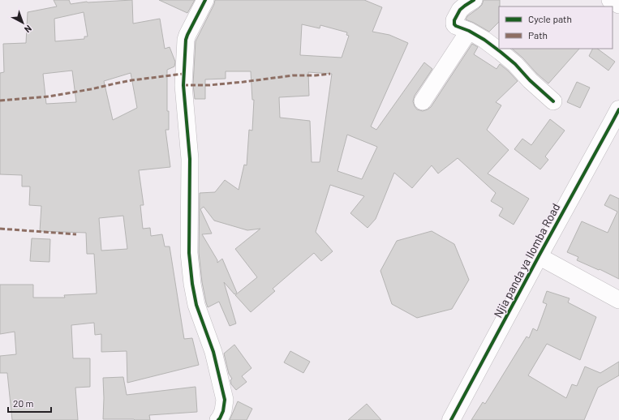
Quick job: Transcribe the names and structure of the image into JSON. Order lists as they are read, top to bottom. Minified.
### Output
{"streets":{"street":["Njia panda ya Ilomba Road"]},"legend":["Cycle path","Path"],"scale_bar":"20 m","north":"bottom right"}
